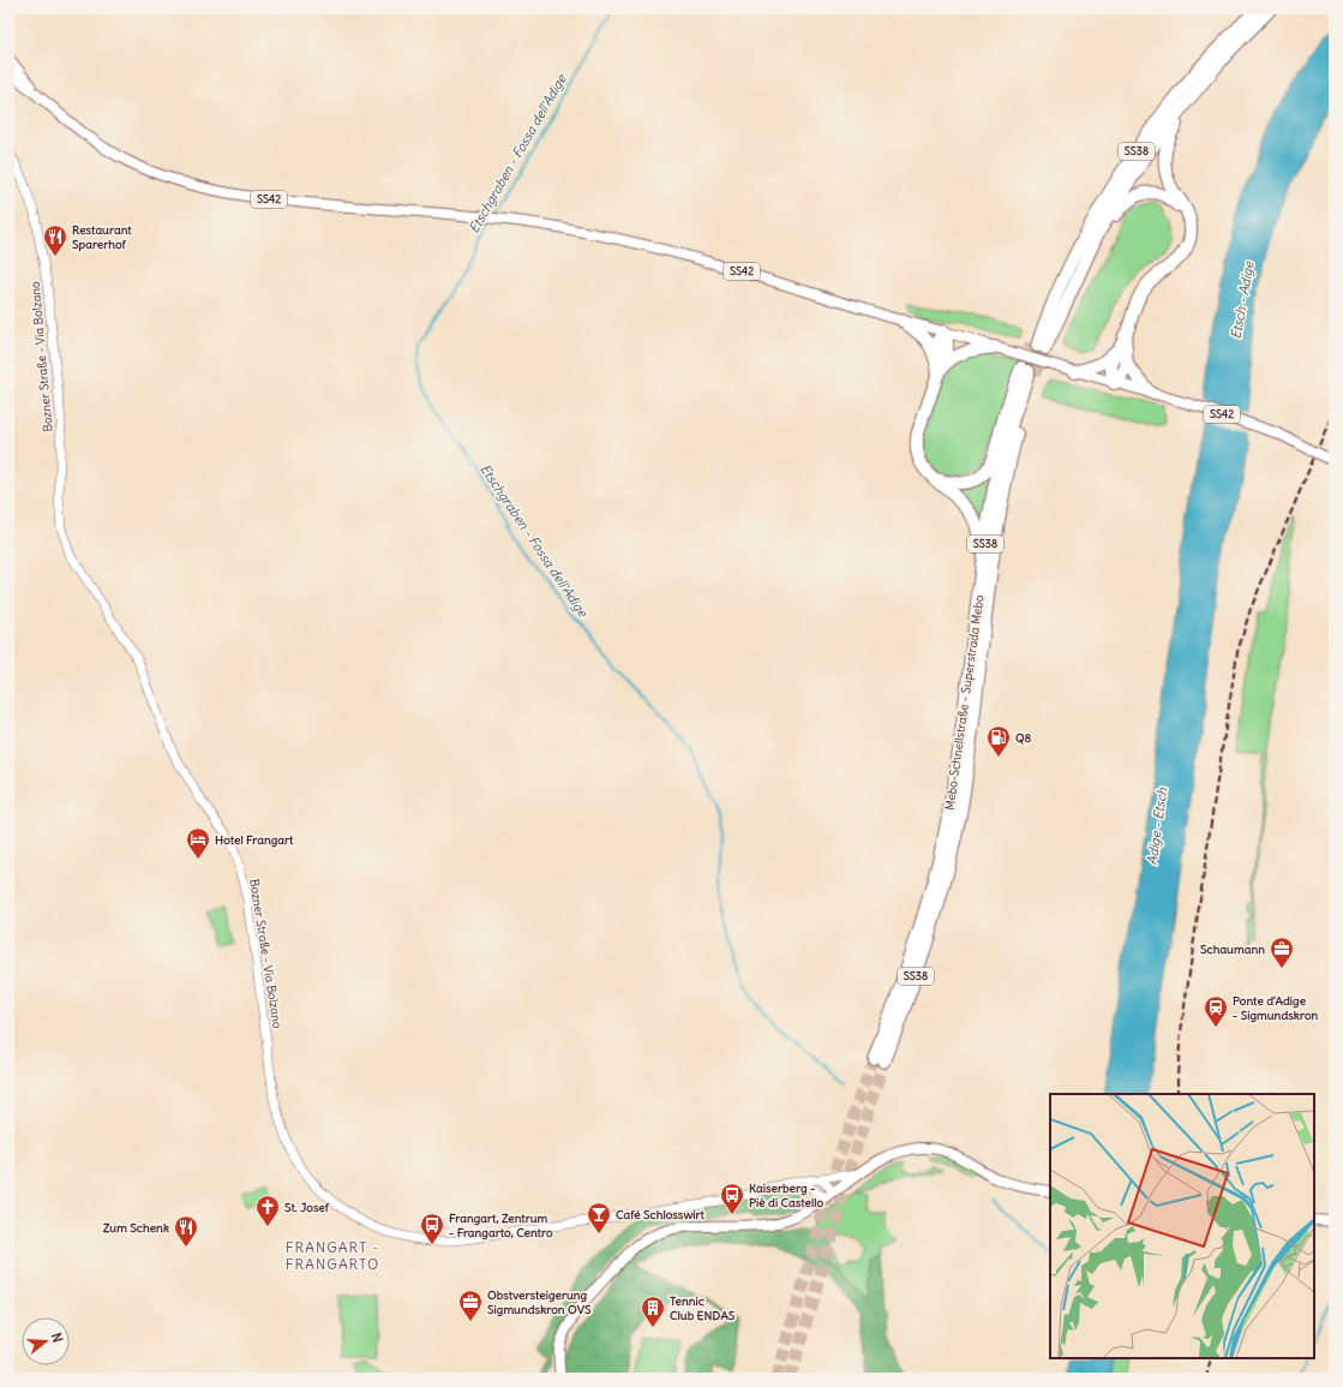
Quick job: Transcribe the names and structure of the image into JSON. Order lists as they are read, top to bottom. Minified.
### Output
{"streets":{"highway":["SS38","Mebo-Schnellstraße - Superstrada Mebo"],"main road":["SS42"],"street":["Bozner Straße - Via Bolzano"]},"districts":["FRANGART - FRANGARTO"],"water":["Etschgraben - Fossa dell'Adige","Etsch - Adige","Adige - Etsch"],"places":{"restaurant":["Restaurant Sparerhof","Zum Schenk"],"fuel station":["Q8"],"hotel":["Hotel Frangart"],"office":["Schaumann","Obstversteigerung Sigmundskron OVS"],"station":["Ponte d'Adige - Sigmundskron"],"bus stop":["Kaiserberg - Piè di Castello","Frangart, Zentrum - Frangarto, Centro"],"church":["St. Josef"],"bar":["Café Schlosswirt"],"building":["Tennic Club ENDAS"]},"north":"right"}
